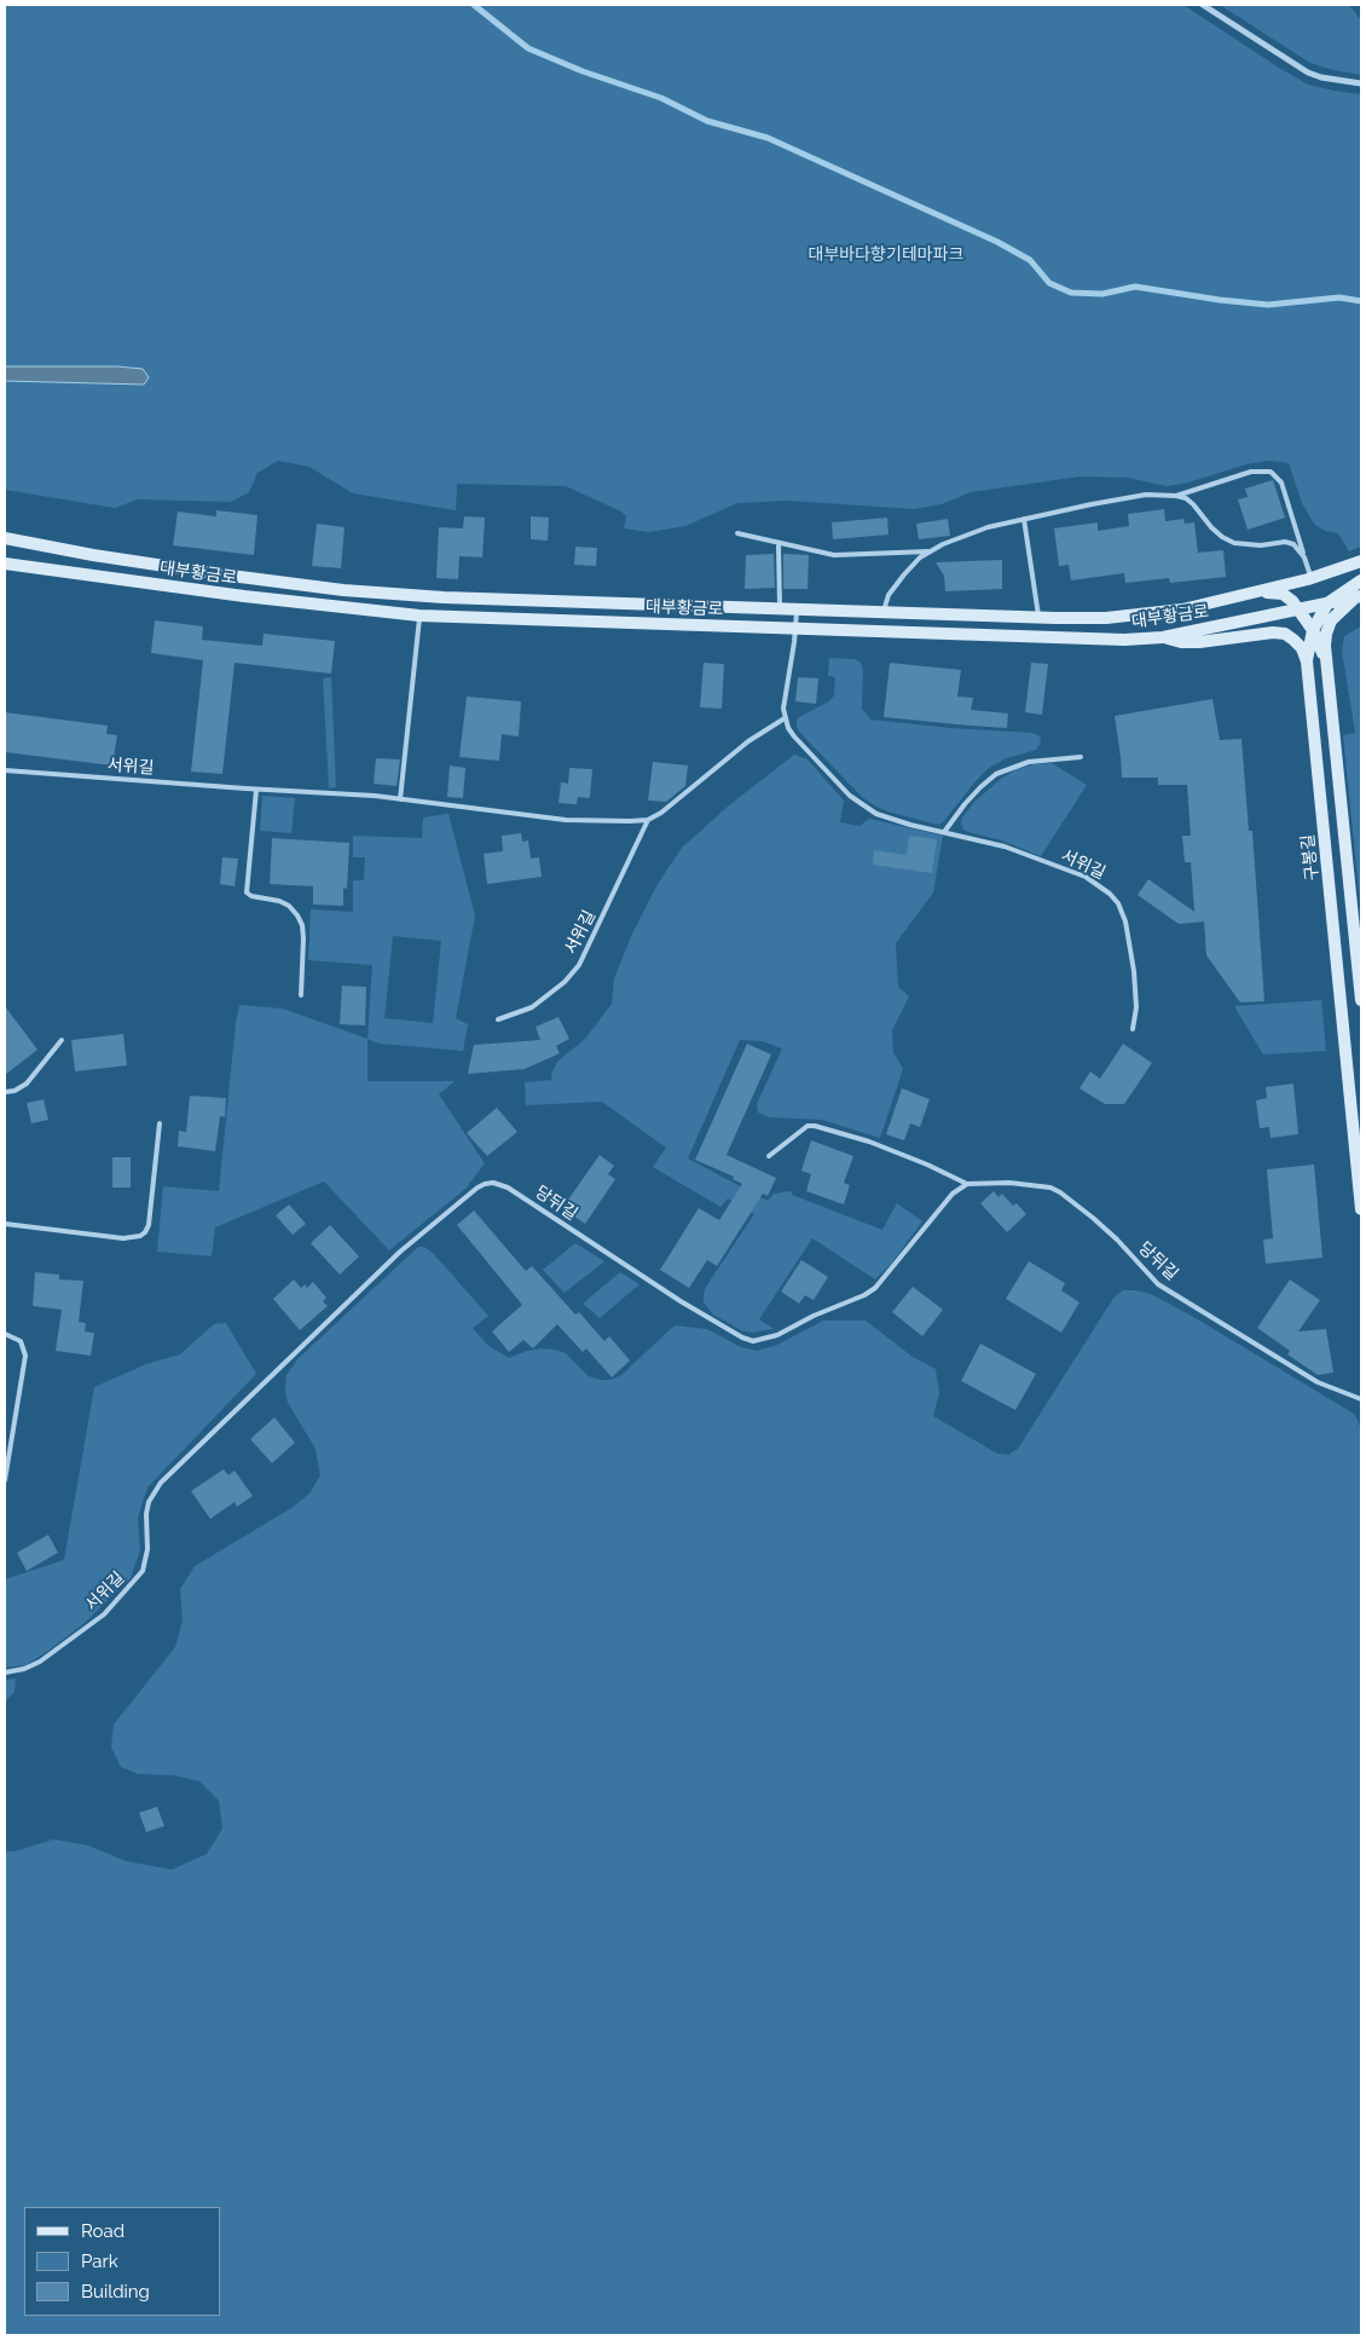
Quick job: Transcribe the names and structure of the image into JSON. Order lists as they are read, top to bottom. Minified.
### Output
{"streets":{"main road":["대부황금로","구봉길"],"lane":["서위길","당뒤길"]},"crossings":[["대부황금로","구봉길"],["서위길","당뒤길"]],"parks":["대부바다향기테마파크"],"legend":["Road","Park","Building"]}
